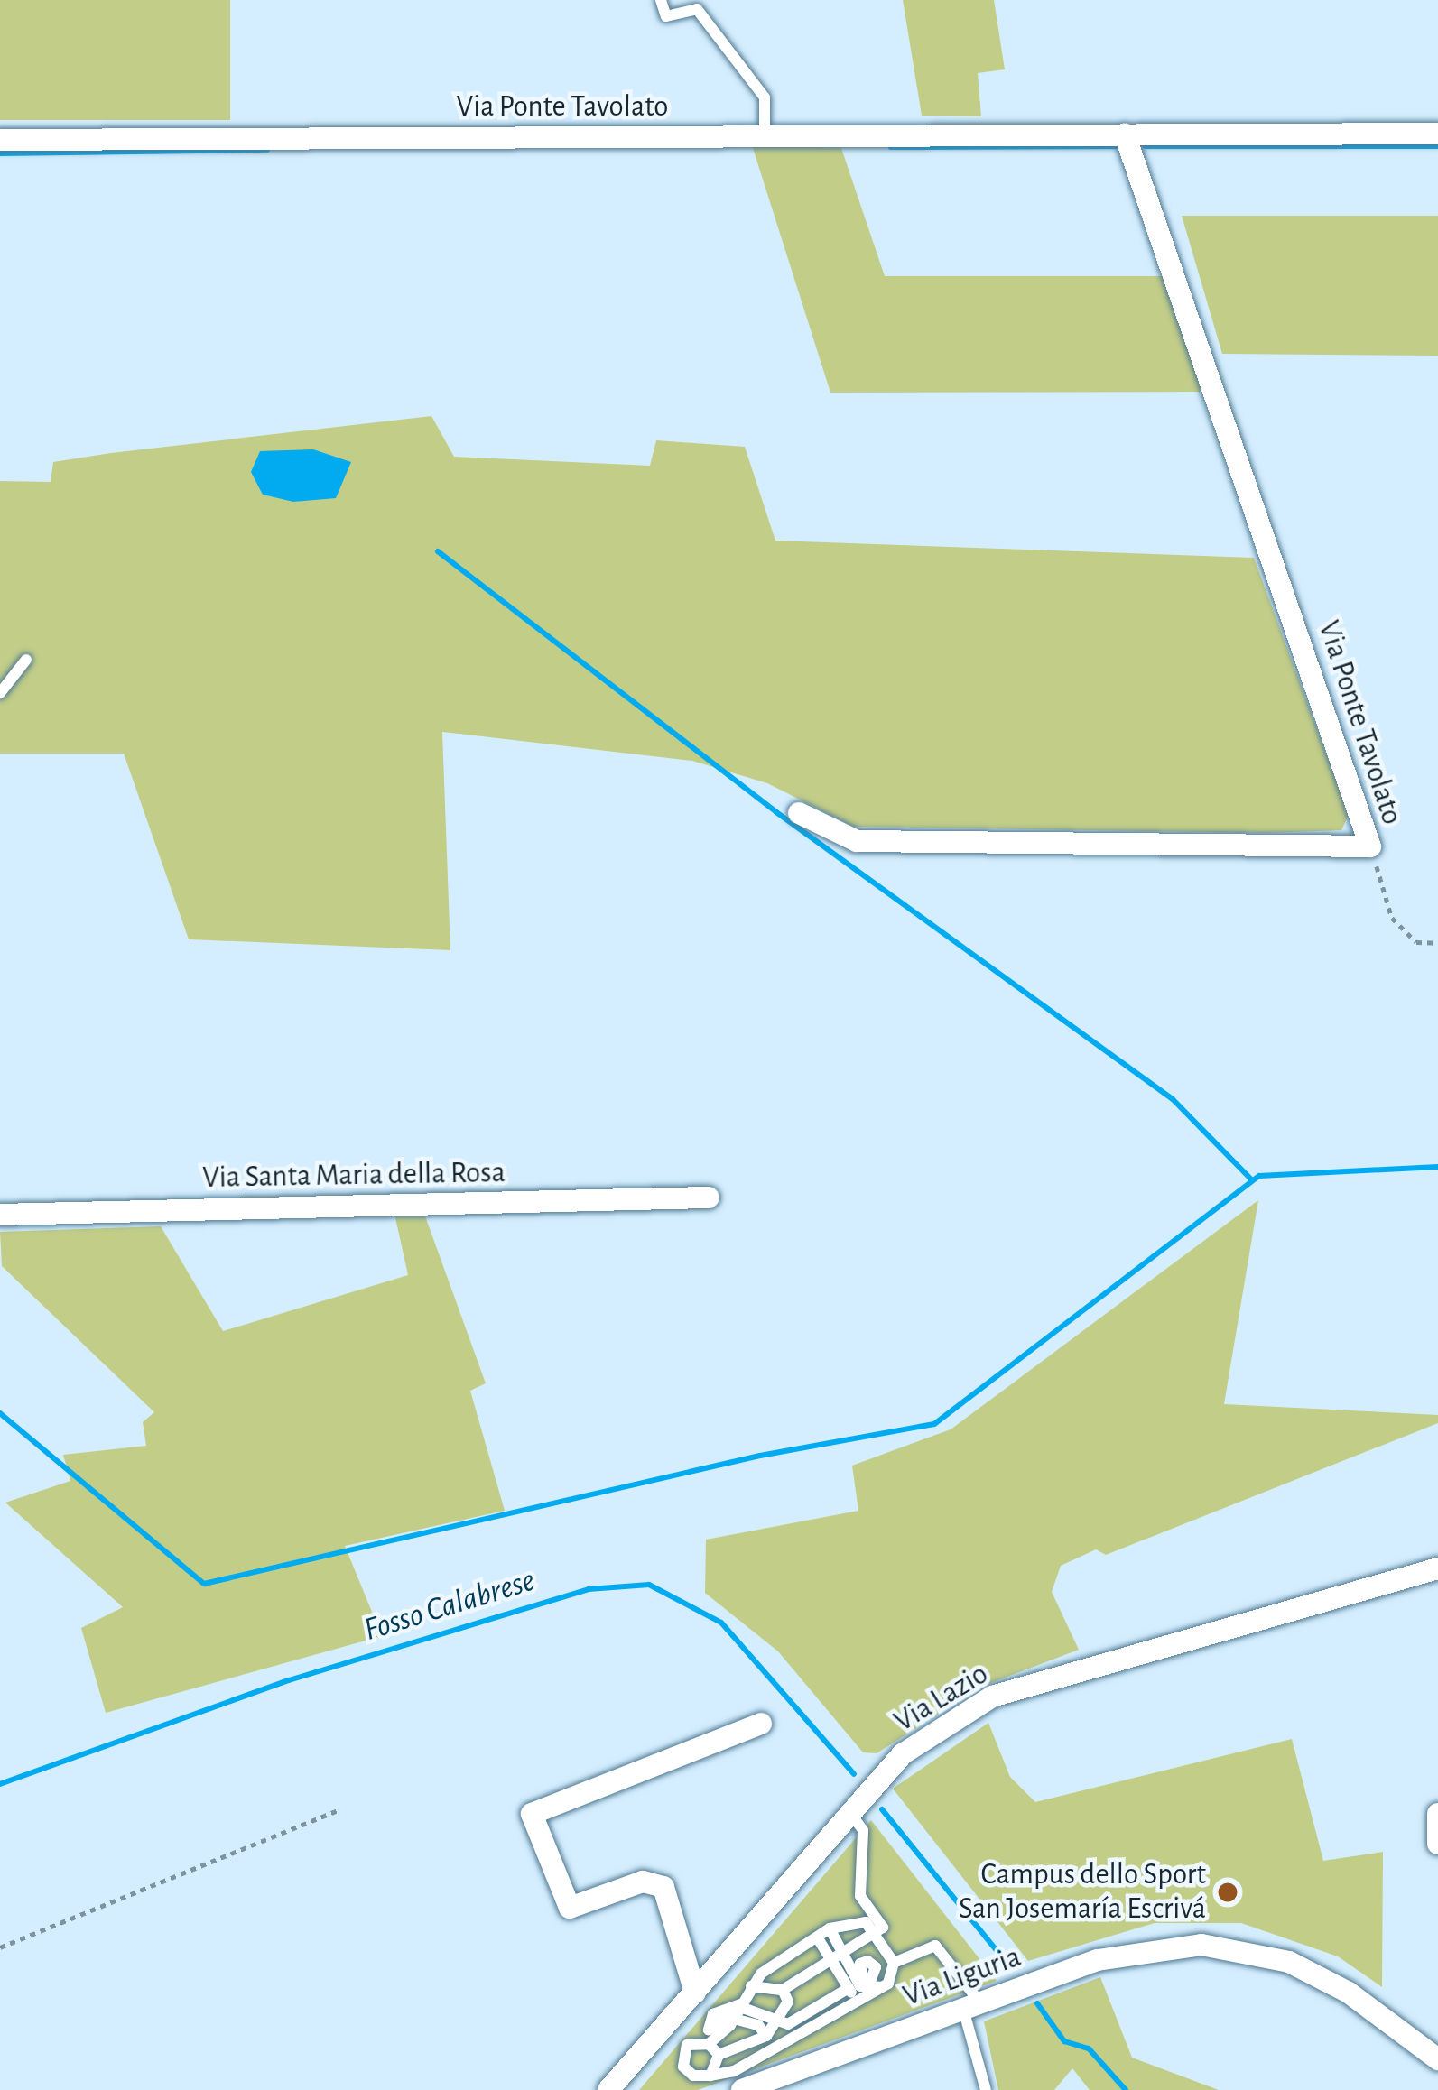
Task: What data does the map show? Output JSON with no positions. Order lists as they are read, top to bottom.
{
  "streets": {
    "street": [
      "Via Ponte Tavolato",
      "Via Santa Maria della Rosa",
      "Via Lazio",
      "Via Liguria"
    ]
  },
  "water": ["Fosso Calabrese"],
  "places": ["Campus dello Sport San Josemaría Escrivá"]
}
